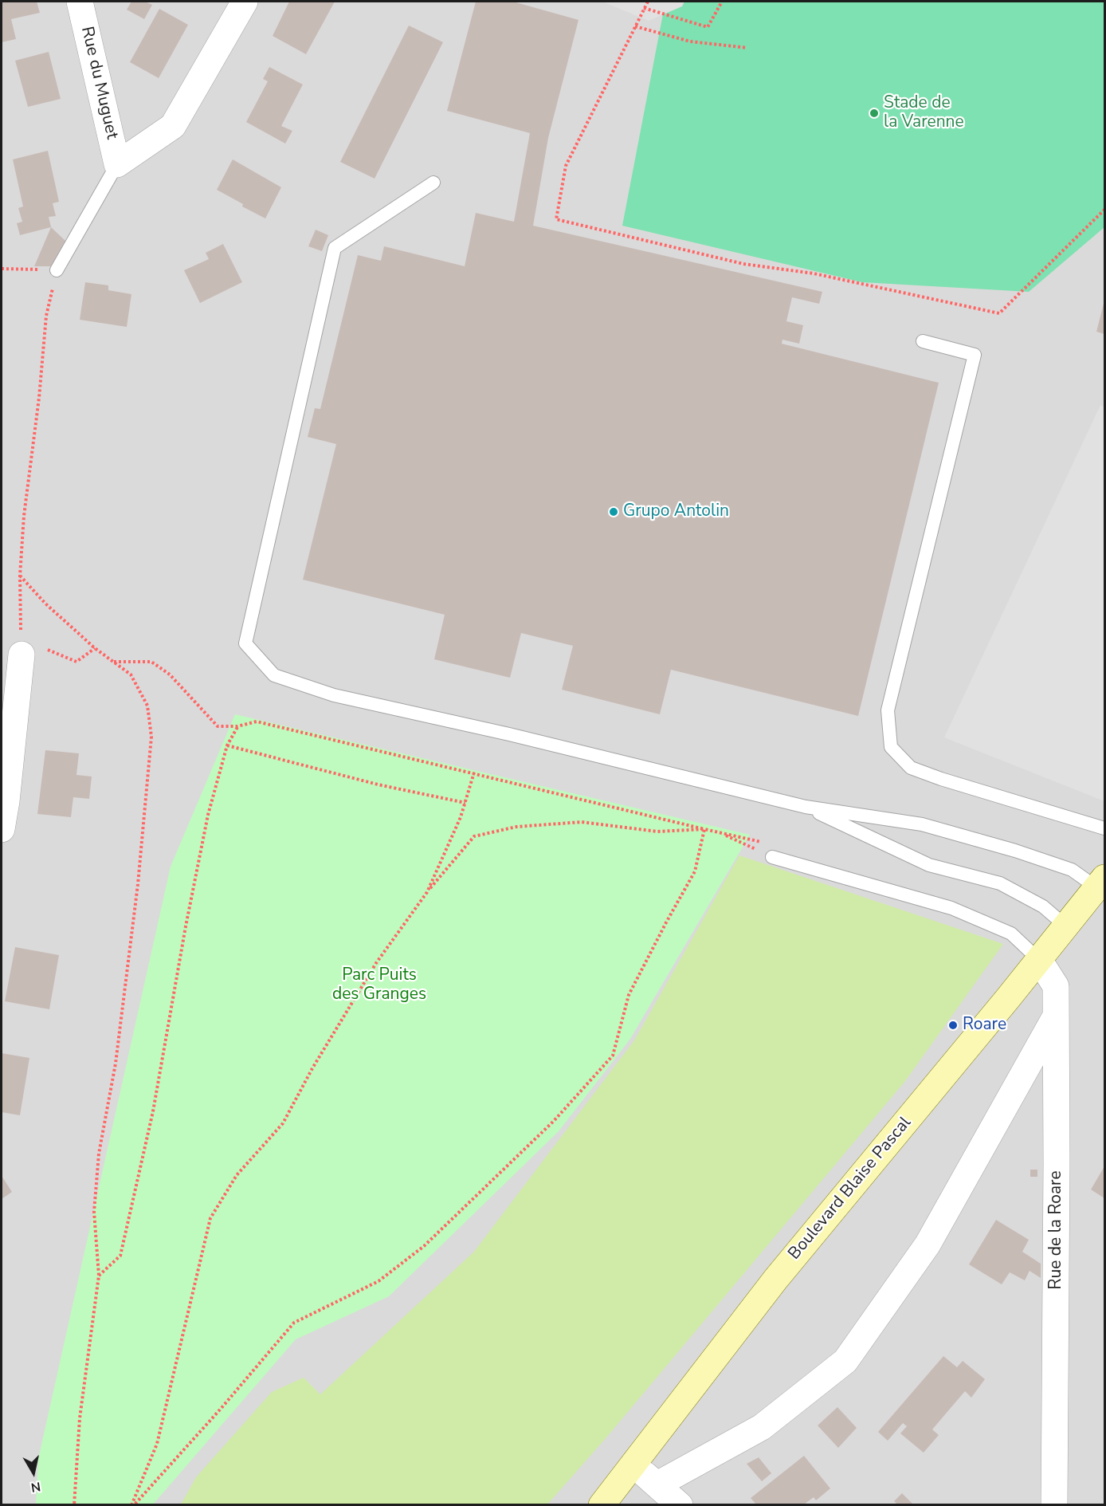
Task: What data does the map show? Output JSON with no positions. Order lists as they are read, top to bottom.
{
  "streets": {
    "main road": ["Boulevard Blaise Pascal"],
    "street": ["Rue du Muguet", "Rue de la Roare"]
  },
  "crossings": [
    ["Boulevard Blaise Pascal", "Rue de la Roare"]
  ],
  "parks": ["Parc Puits des Granges"],
  "places": ["Stade de la Varenne", "Grupo Antolin", "Roare"],
  "north": "bottom"
}
